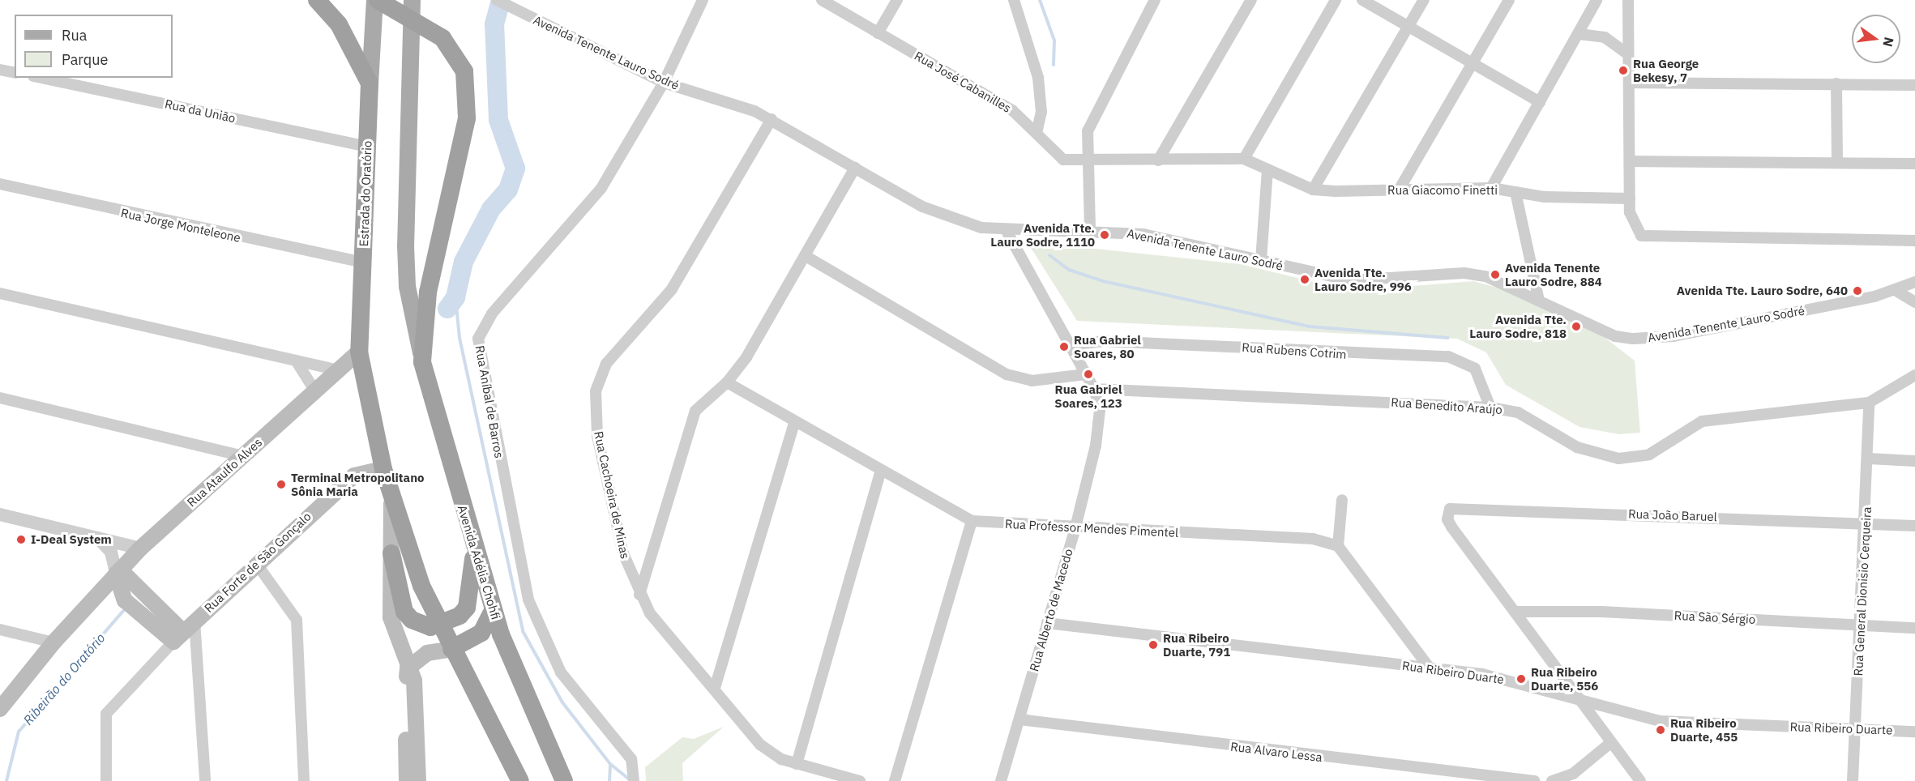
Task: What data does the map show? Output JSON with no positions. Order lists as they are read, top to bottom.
{
  "streets": {
    "highway": ["Estrada do Oratório", "Avenida Adélia Chohfi"],
    "main road": ["Rua Ataulfo Alves", "Rua Forte de São Gonçalo"],
    "street": [
      "Avenida Tenente Lauro Sodré",
      "Rua José Cabanilles",
      "Rua da União",
      "Rua Giacomo Finetti",
      "Rua Jorge Monteleone",
      "Rua Rubens Cotrim",
      "Rua Aníbal de Barros",
      "Rua Benedito Araújo",
      "Rua Cachoeira de Minas",
      "Rua João Baruel",
      "Rua Professor Mendes Pimentel",
      "Rua General Dionisio Cerqueira",
      "Rua Alberto de Macedo",
      "Rua São Sérgio",
      "Rua Ribeiro Duarte",
      "Rua Alvaro Lessa"
    ]
  },
  "crossings": [
    ["Avenida Tenente Lauro Sodré", "Rua Aníbal de Barros"],
    ["Avenida Tenente Lauro Sodré", "Rua Cachoeira de Minas"],
    ["Avenida Tenente Lauro Sodré", "Rua Alberto de Macedo"],
    ["Rua da União", "Estrada do Oratório"],
    ["Estrada do Oratório", "Rua Jorge Monteleone"],
    ["Estrada do Oratório", "Rua Ataulfo Alves"],
    ["Estrada do Oratório", "Rua Forte de São Gonçalo"],
    ["Rua Rubens Cotrim", "Rua Benedito Araújo"],
    ["Rua Rubens Cotrim", "Rua Alberto de Macedo"],
    ["Rua Benedito Araújo", "Rua General Dionisio Cerqueira"],
    ["Rua Benedito Araújo", "Rua Alberto de Macedo"],
    ["Rua João Baruel", "Rua General Dionisio Cerqueira"],
    ["Rua João Baruel", "Rua São Sérgio"],
    ["Rua Professor Mendes Pimentel", "Rua Alberto de Macedo"],
    ["Rua General Dionisio Cerqueira", "Rua São Sérgio"],
    ["Rua General Dionisio Cerqueira", "Rua Ribeiro Duarte"],
    ["Rua Alberto de Macedo", "Rua Ribeiro Duarte"],
    ["Rua Alberto de Macedo", "Rua Alvaro Lessa"]
  ],
  "water": ["Ribeirão do Oratório"],
  "places": [
    "Rua George Bekesy, 7",
    "Avenida Tte. Lauro Sodre, 1110",
    "Avenida Tenente Lauro Sodre, 884",
    "Avenida Tte. Lauro Sodre, 996",
    "Avenida Tte. Lauro Sodre, 640",
    "Avenida Tte. Lauro Sodre, 818",
    "Rua Gabriel Soares, 80",
    "Rua Gabriel Soares, 123",
    "Terminal Metropolitano Sônia Maria",
    "I-Deal System",
    "Rua Ribeiro Duarte, 791",
    "Rua Ribeiro Duarte, 556",
    "Rua Ribeiro Duarte, 455"
  ],
  "legend": ["Rua", "Parque"],
  "north": "right"
}
